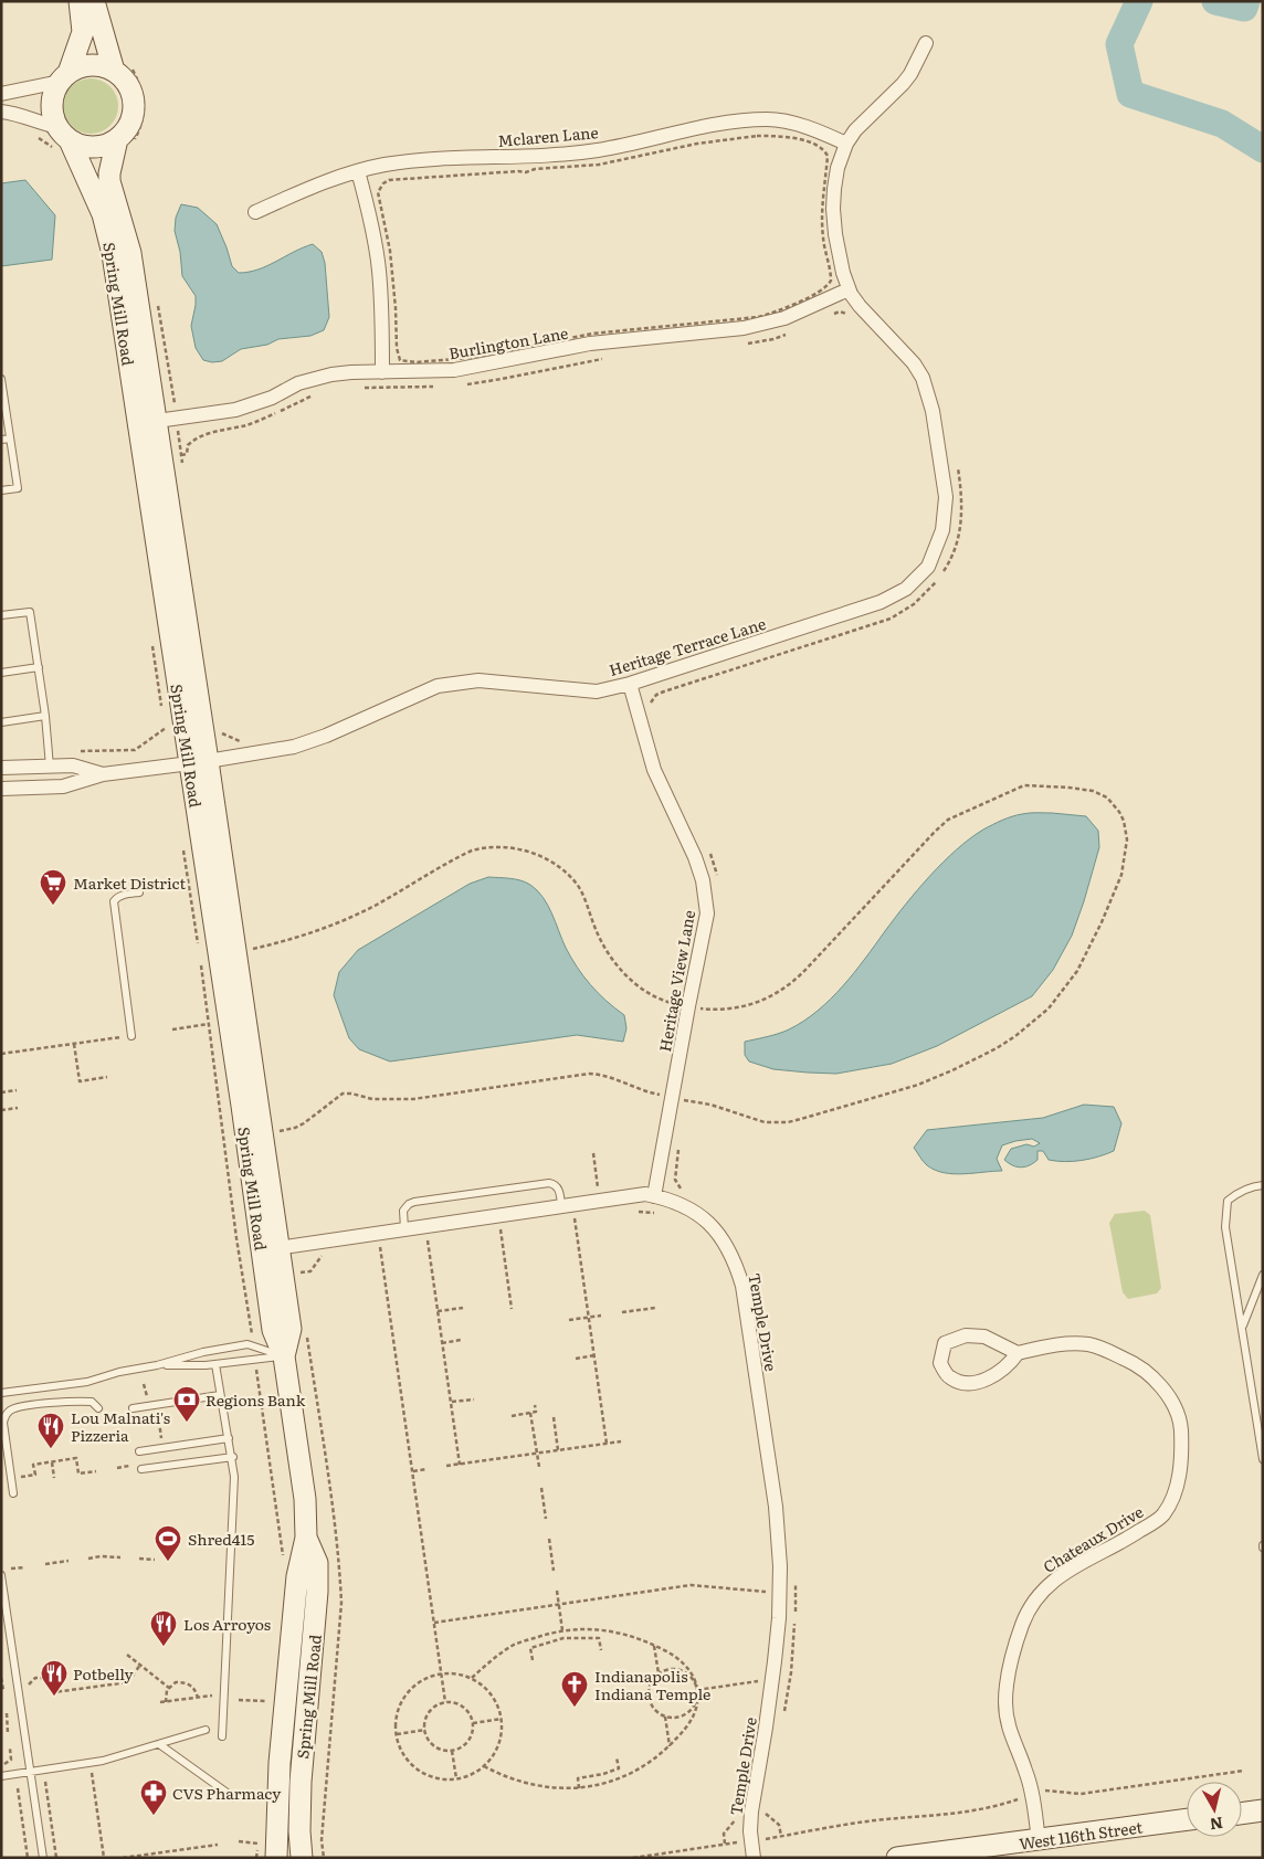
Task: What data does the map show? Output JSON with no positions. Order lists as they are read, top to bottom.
{
  "streets": {
    "street": [
      "Mclaren Lane",
      "Spring Mill Road",
      "Burlington Lane",
      "Heritage Terrace Lane",
      "Heritage View Lane",
      "Temple Drive",
      "Chateaux Drive",
      "West 116th Street"
    ]
  },
  "crossings": [
    ["Spring Mill Road", "Burlington Lane"],
    ["Spring Mill Road", "Heritage Terrace Lane"],
    ["Spring Mill Road", "Temple Drive"],
    ["Burlington Lane", "Heritage Terrace Lane"],
    ["Heritage Terrace Lane", "Heritage View Lane"],
    ["Heritage View Lane", "Temple Drive"],
    ["Chateaux Drive", "West 116th Street"]
  ],
  "places": {
    "supermarket": ["Market District"],
    "bank": ["Regions Bank"],
    "restaurant": ["Lou Malnati's Pizzeria", "Los Arroyos", "Potbelly"],
    "sports": ["Shred415"],
    "church": ["Indianapolis Indiana Temple"],
    "pharmacy": ["CVS Pharmacy"]
  },
  "north": "bottom"
}
